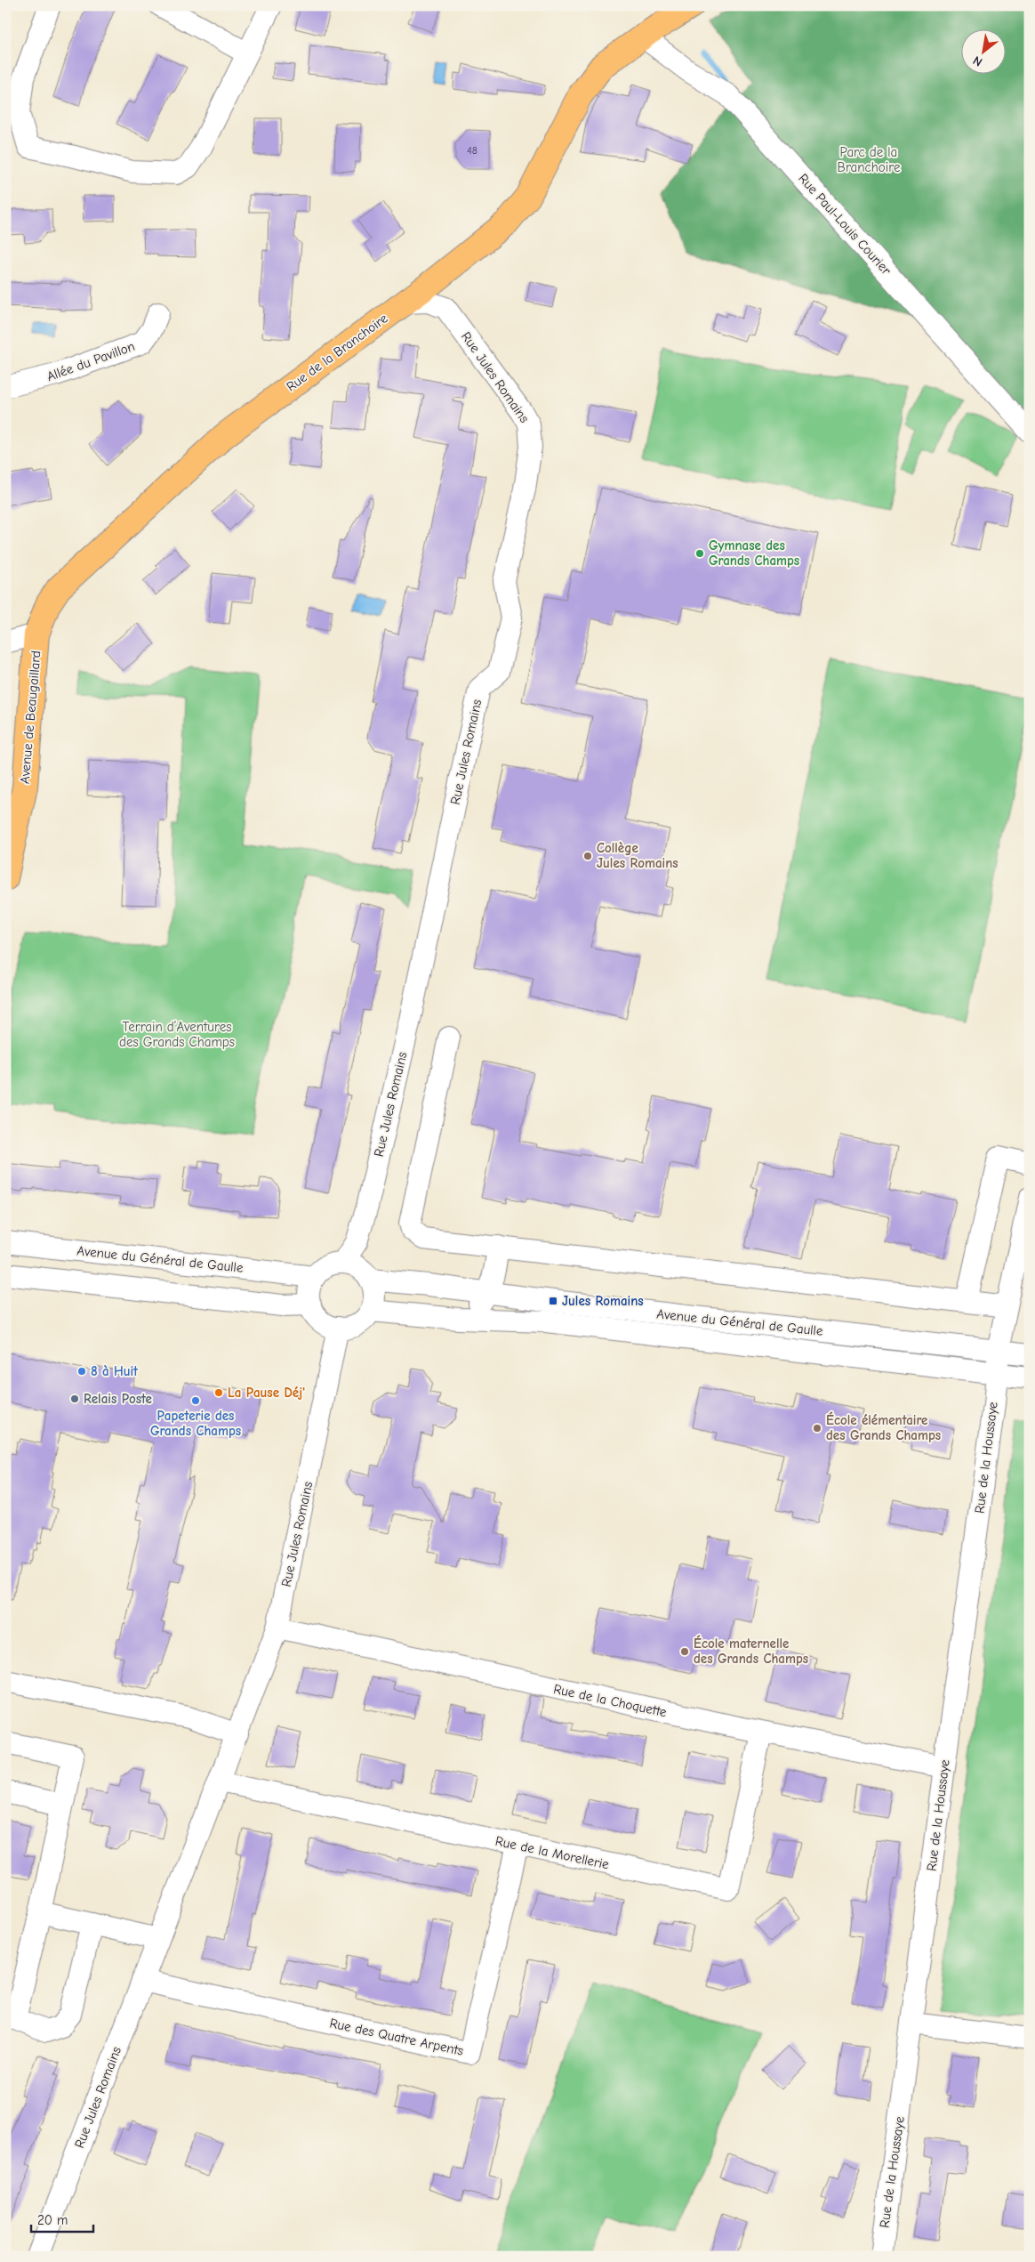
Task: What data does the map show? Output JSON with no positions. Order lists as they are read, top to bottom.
{
  "streets": {
    "main road": ["Rue de la Branchoire", "Avenue de Beaugaillard"],
    "street": [
      "Rue Paul-Louis Courier",
      "Allée du Pavillon",
      "Rue Jules Romains",
      "Avenue du Général de Gaulle",
      "Rue de la Houssaye",
      "Rue de la Choquette",
      "Rue de la Morellerie",
      "Rue des Quatre Arpents"
    ]
  },
  "crossings": [
    ["Rue Paul-Louis Courier", "Rue de la Branchoire"],
    ["Rue de la Branchoire", "Rue Jules Romains"],
    ["Rue de la Branchoire", "Avenue de Beaugaillard"],
    ["Rue Jules Romains", "Avenue du Général de Gaulle"],
    ["Rue Jules Romains", "Rue de la Choquette"],
    ["Rue Jules Romains", "Rue de la Morellerie"],
    ["Rue Jules Romains", "Rue des Quatre Arpents"],
    ["Avenue du Général de Gaulle", "Rue de la Houssaye"],
    ["Rue de la Houssaye", "Rue de la Choquette"],
    ["Rue de la Choquette", "Rue de la Morellerie"],
    ["Rue de la Morellerie", "Rue des Quatre Arpents"]
  ],
  "parks": ["Parc de la Branchoire", "Terrain d’Aventures des Grands Champs"],
  "places": {
    "other": [
      "Gymnase des Grands Champs",
      "Collège Jules Romains",
      "8 à Huit",
      "La Pause Déj'",
      "Relais Poste",
      "Papeterie des Grands Champs",
      "École élémentaire des Grands Champs",
      "École maternelle des Grands Champs"
    ],
    "transit": ["Jules Romains"]
  },
  "house_numbers": ["48"],
  "scale_bar": "20 m",
  "north": "bottom left"
}
